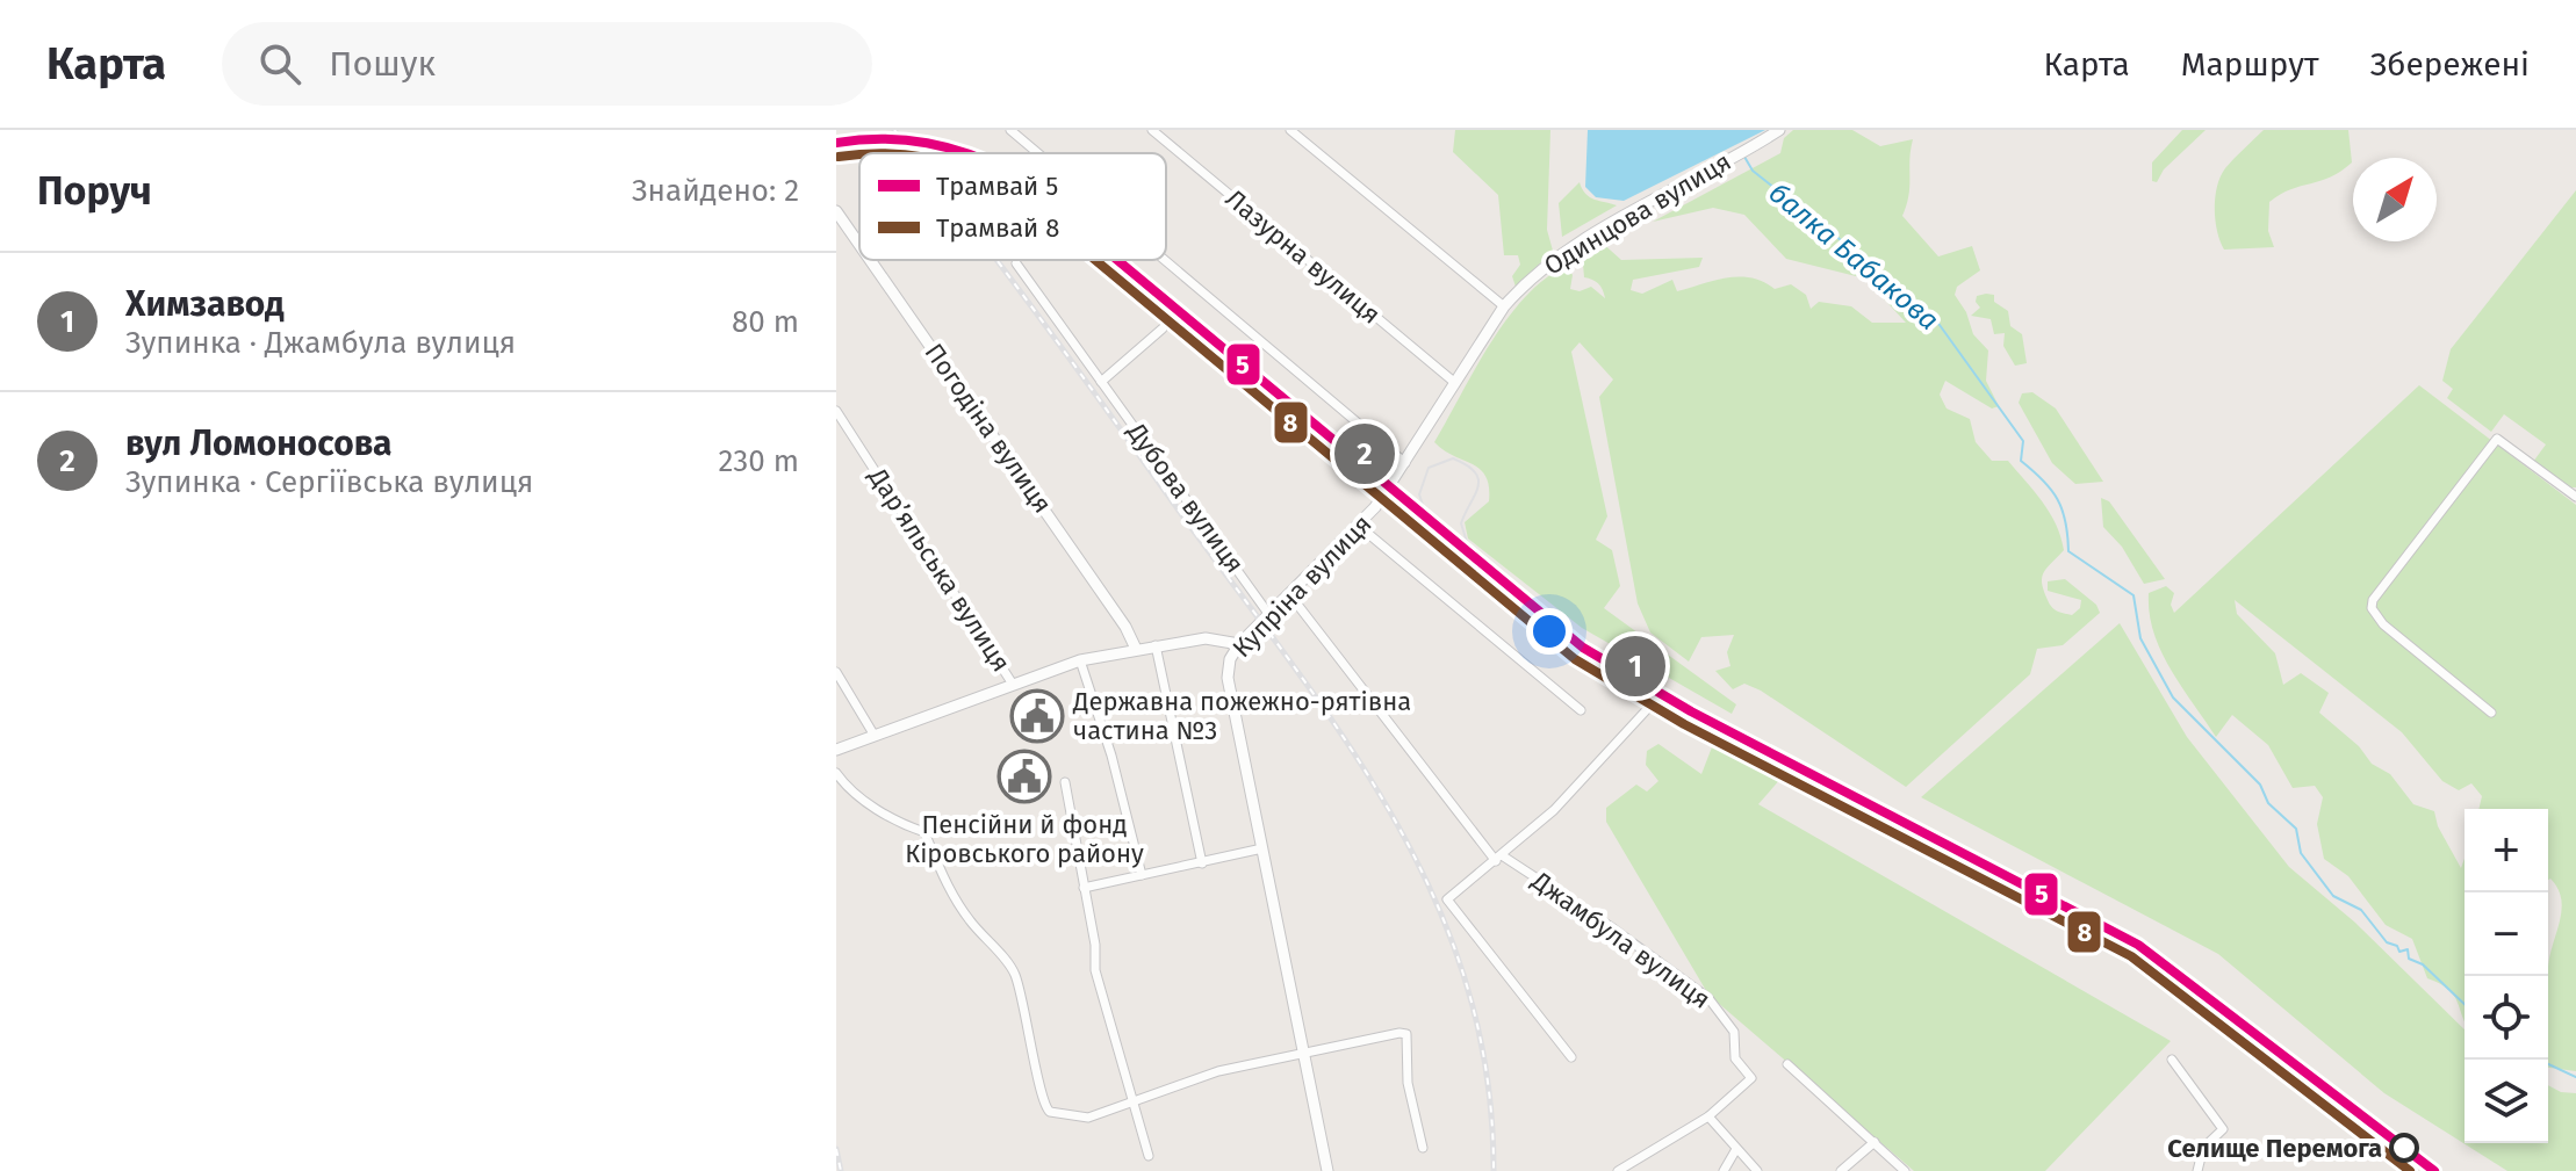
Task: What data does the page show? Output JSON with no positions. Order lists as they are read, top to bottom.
{
  "streets": {
    "main road": ["Одинцова вулиця", "Погодіна вулиця", "Купріна вулиця"],
    "street": [
      "Лазурна вулиця",
      "Дубова вулиця",
      "Дар’яльська вулиця",
      "Джамбула вулиця"
    ]
  },
  "crossings": [
    ["Одинцова вулиця", "Купріна вулиця"],
    ["Лазурна вулиця", "Купріна вулиця"],
    ["Дубова вулиця", "Купріна вулиця"]
  ],
  "water": ["балка Бабакова"],
  "places": {
    "public building": ["Державна пожежно-рятівна частина №3", "Пенсійни й фонд Кіровського району"],
    "other": ["Селище Перемога"]
  },
  "lines": ["tram line 5", "tram line 8"],
  "legend": ["Трамвай 5", "Трамвай 8"],
  "north": "top right",
  "page": {
    "header": "Карта",
    "search": "Пошук",
    "nav": ["Карта", "Маршрут", "Збережені"],
    "heading": ["Поруч", "Знайдено: 2"],
    "list": [
      {
        "mark": "1",
        "name": "Химзавод",
        "note": "Зупинка · Джамбула вулиця",
        "value": "80 m"
      },
      {
        "mark": "2",
        "name": "вул Ломоносова",
        "note": "Зупинка · Сергіївська вулиця",
        "value": "230 m"
      }
    ],
    "pins": ["2", "1"],
    "map_buttons": ["+", "−"]
  }
}
